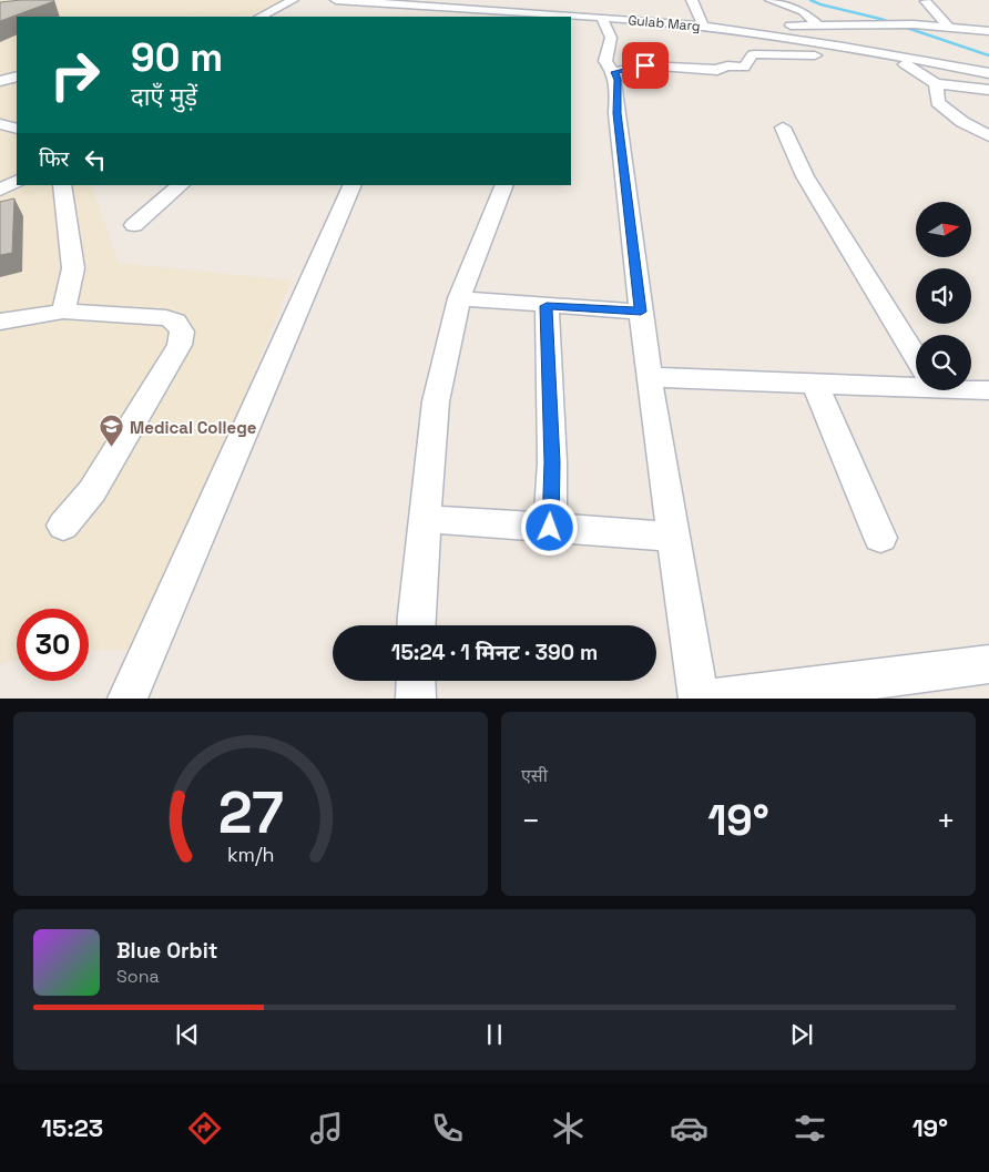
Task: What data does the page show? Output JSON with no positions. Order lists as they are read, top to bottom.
{
  "streets": {
    "street": ["Gulab Marg"]
  },
  "places": {
    "school or university": ["Medical College"]
  },
  "north": "right",
  "page": {
    "turn": ["90 m", "दाएँ मुड़ें"],
    "then": "फिर",
    "limit": "30",
    "trip": "15:24 · 1 मिनट · 390 m",
    "tile": "एसी",
    "heat": ["−", "19°", "+"],
    "song": ["Blue Orbit", "Sona"],
    "tabs": ["15:23", "19°"],
    "gauge": ["27", "km/h"]
  }
}
